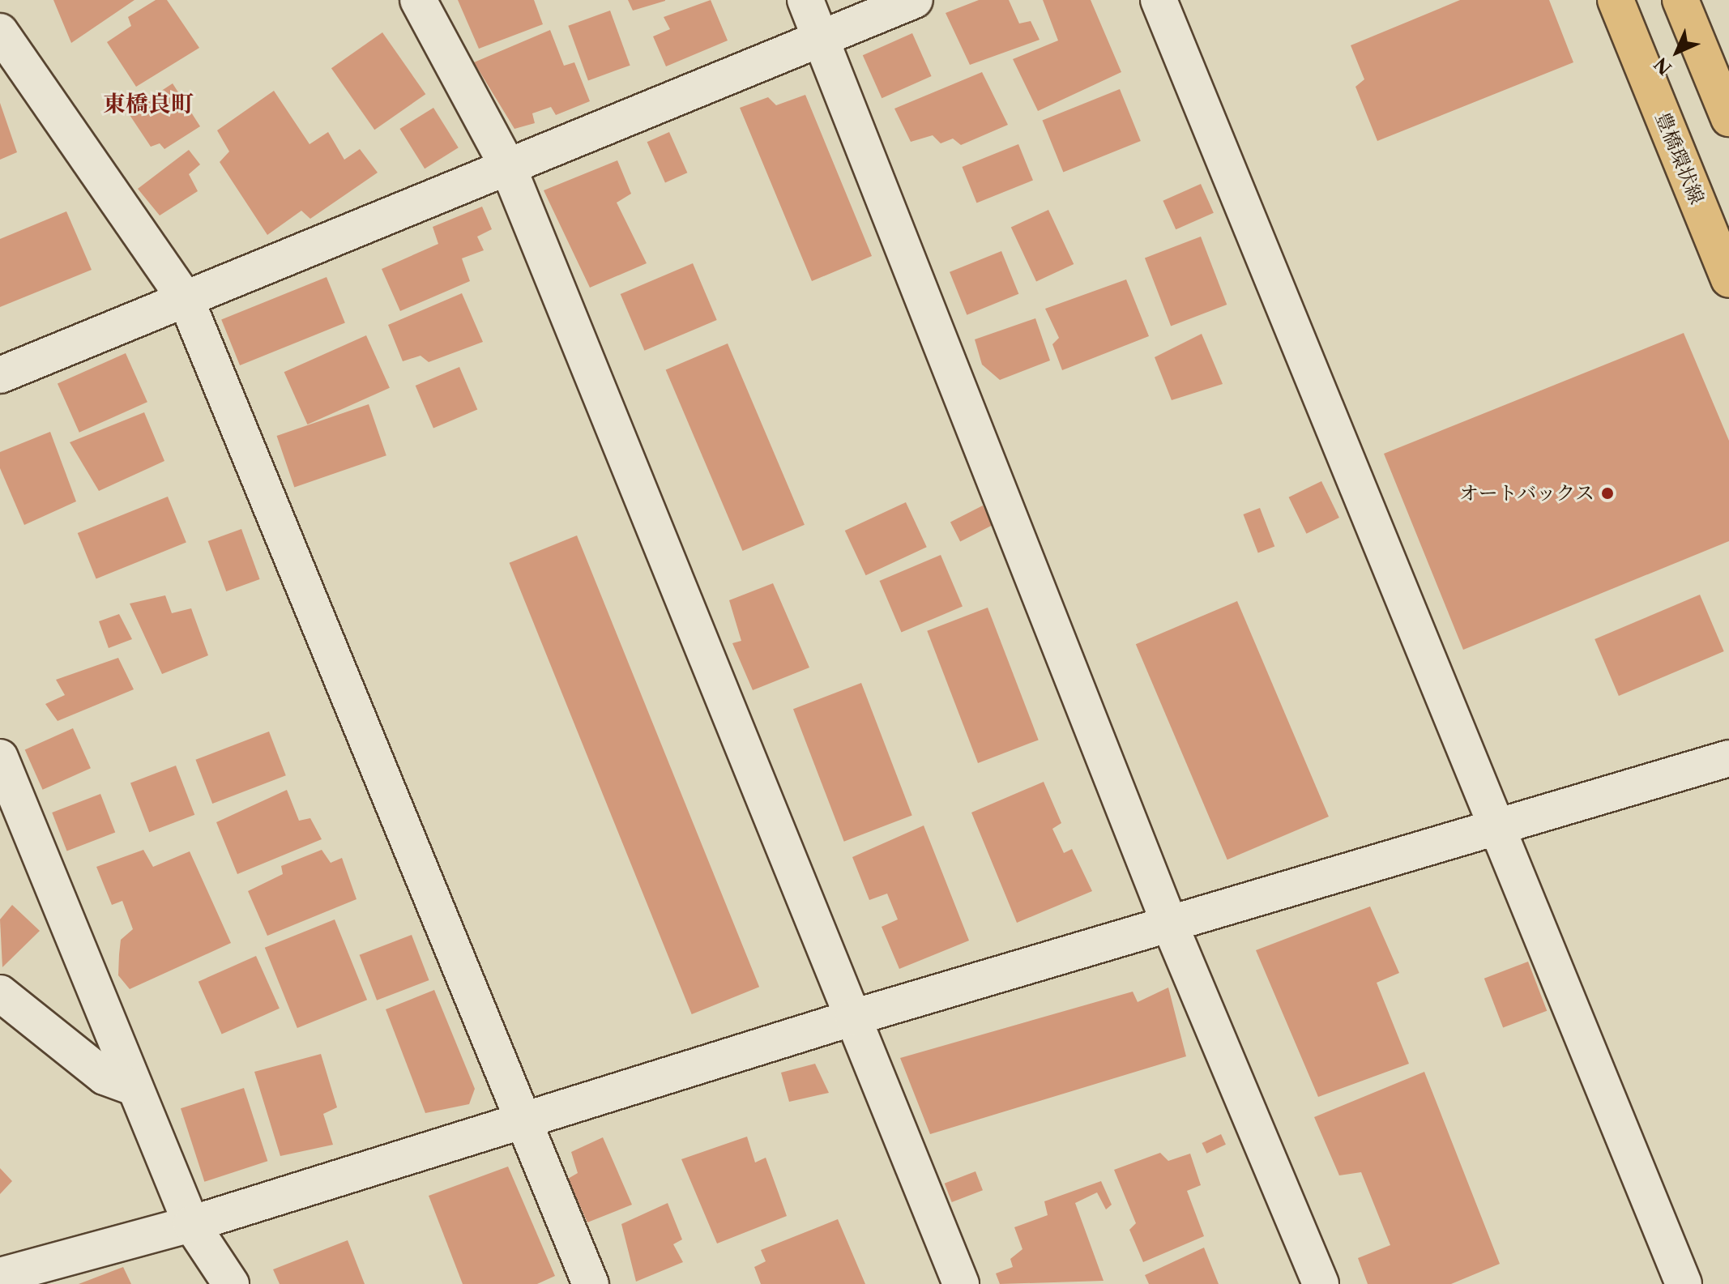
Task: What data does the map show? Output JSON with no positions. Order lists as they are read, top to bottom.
{
  "streets": {
    "main road": ["豊橋環状線"]
  },
  "districts": ["東橋良町"],
  "places": ["オートバックス"],
  "north": "bottom left"
}
